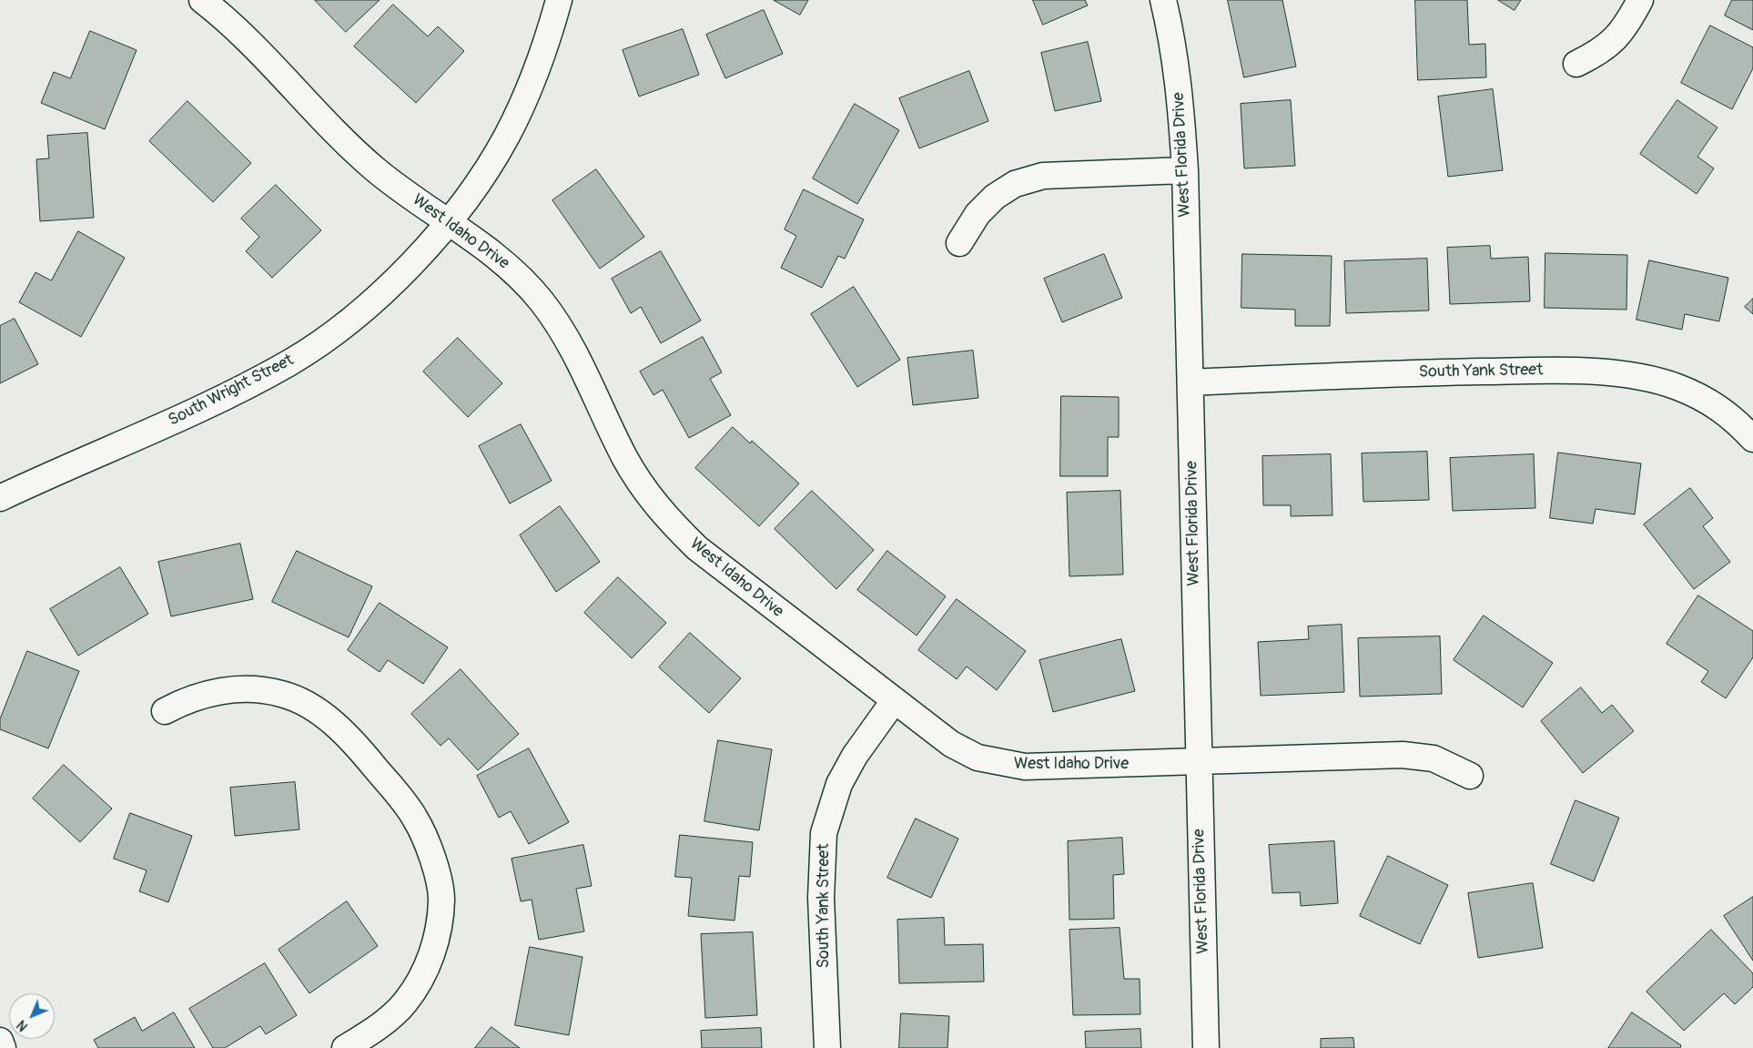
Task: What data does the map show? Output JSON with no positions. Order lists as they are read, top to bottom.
{
  "streets": {
    "street": [
      "West Florida Drive",
      "West Idaho Drive",
      "South Yank Street",
      "South Wright Street"
    ]
  },
  "crossings": [
    ["West Florida Drive", "West Idaho Drive"],
    ["West Florida Drive", "South Yank Street"],
    ["West Idaho Drive", "South Yank Street"],
    ["West Idaho Drive", "South Wright Street"]
  ],
  "north": "bottom left"
}
